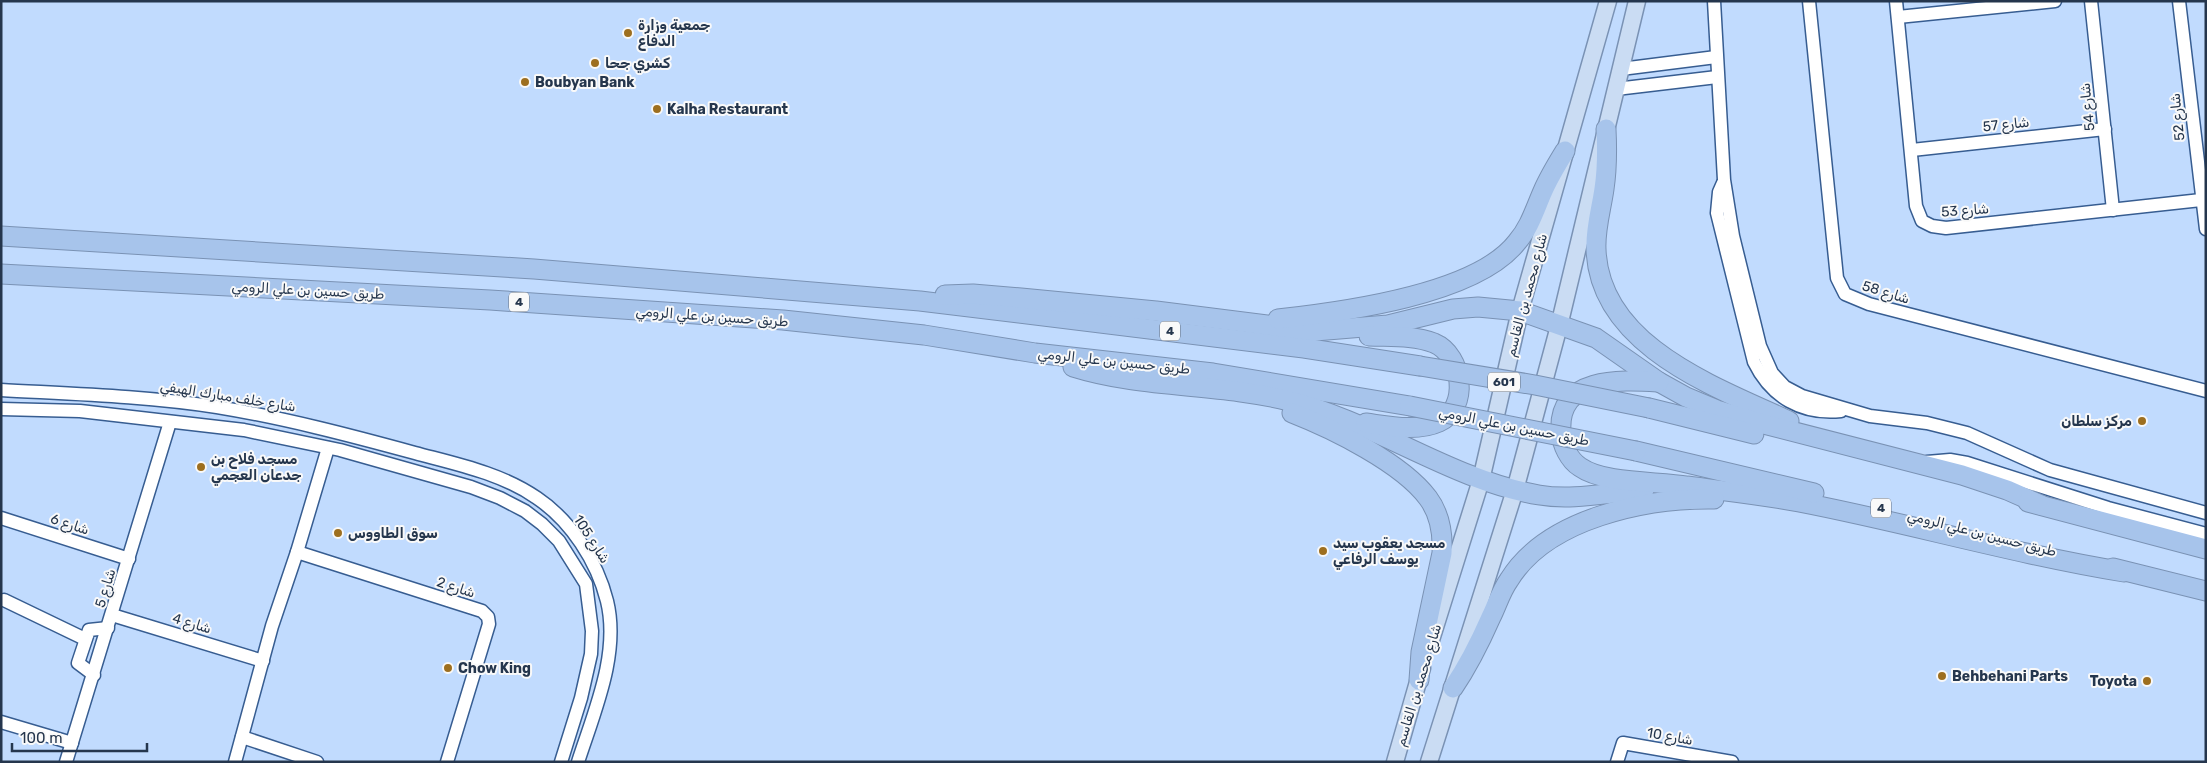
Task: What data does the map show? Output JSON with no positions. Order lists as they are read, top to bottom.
{
  "streets": {
    "highway": ["طريق حسين بن علي الرومي", "4"],
    "main road": ["شارع محمد بن القاسم", "601"],
    "street": [
      "شارع 54",
      "شارع 52",
      "شارع 57",
      "شارع 53",
      "شارع 58",
      "شارع خلف مبارك الهيفي",
      "شارع 6",
      "شارع 105",
      "شارع 2",
      "شارع 5",
      "شارع 4",
      "شارع 10"
    ]
  },
  "crossings": [
    ["شارع 54", "شارع 57"],
    ["شارع 54", "شارع 53"],
    ["شارع 52", "شارع 53"],
    ["شارع 57", "شارع 53"],
    ["شارع خلف مبارك الهيفي", "شارع 105"],
    ["شارع 6", "شارع 5"],
    ["شارع 5", "شارع 4"]
  ],
  "places": [
    "جمعية وزارة الدفاع",
    "كشري جحا",
    "Boubyan Bank",
    "Kalha Restaurant",
    "مركز سلطان",
    "مسجد فلاح بن جدعان العجمي",
    "سوق الطاووس",
    "مسجد يعقوب سيد يوسف الرفاعي",
    "Chow King",
    "Behbehani Parts",
    "Toyota"
  ],
  "scale_bar": "100 m"
}
